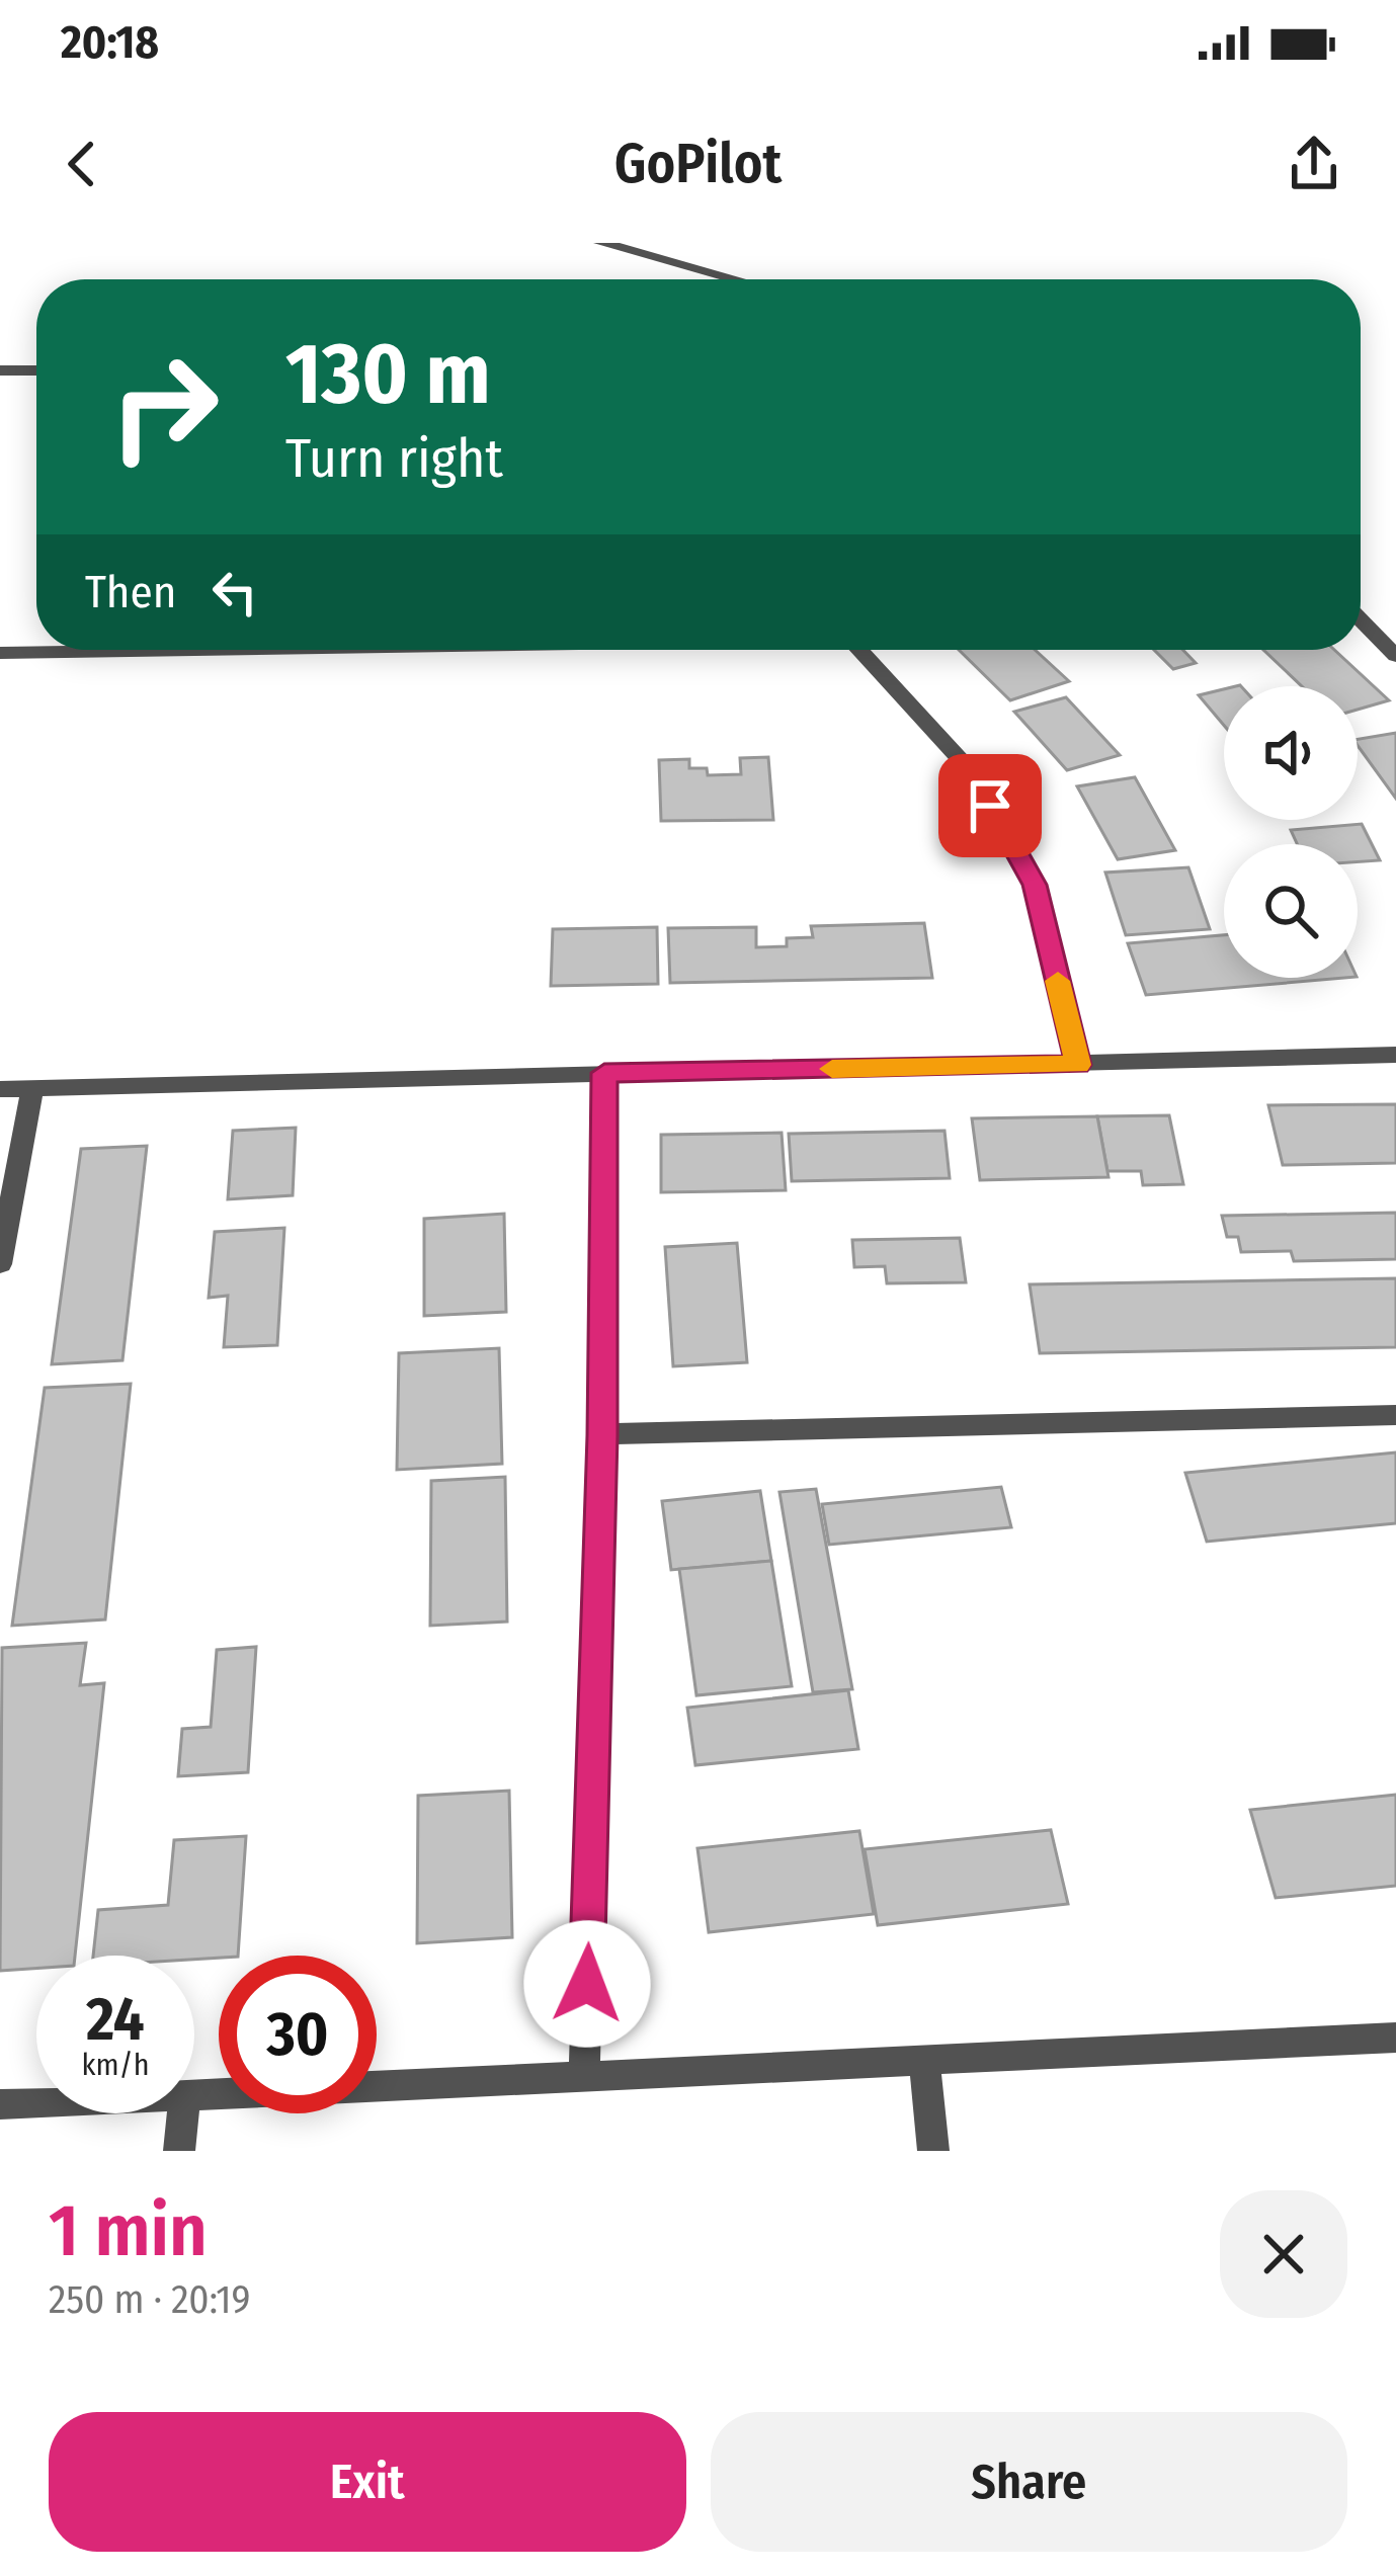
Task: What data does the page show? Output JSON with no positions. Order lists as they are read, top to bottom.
{
  "page": {
    "status": "20:18",
    "header": "GoPilot",
    "turn": ["130 m", "Turn right"],
    "then": "Then",
    "speed": "24 km/h",
    "limit": "30",
    "heading": ["1 min", "250 m · 20:19"],
    "buttons": ["Exit", "Share"]
  }
}
